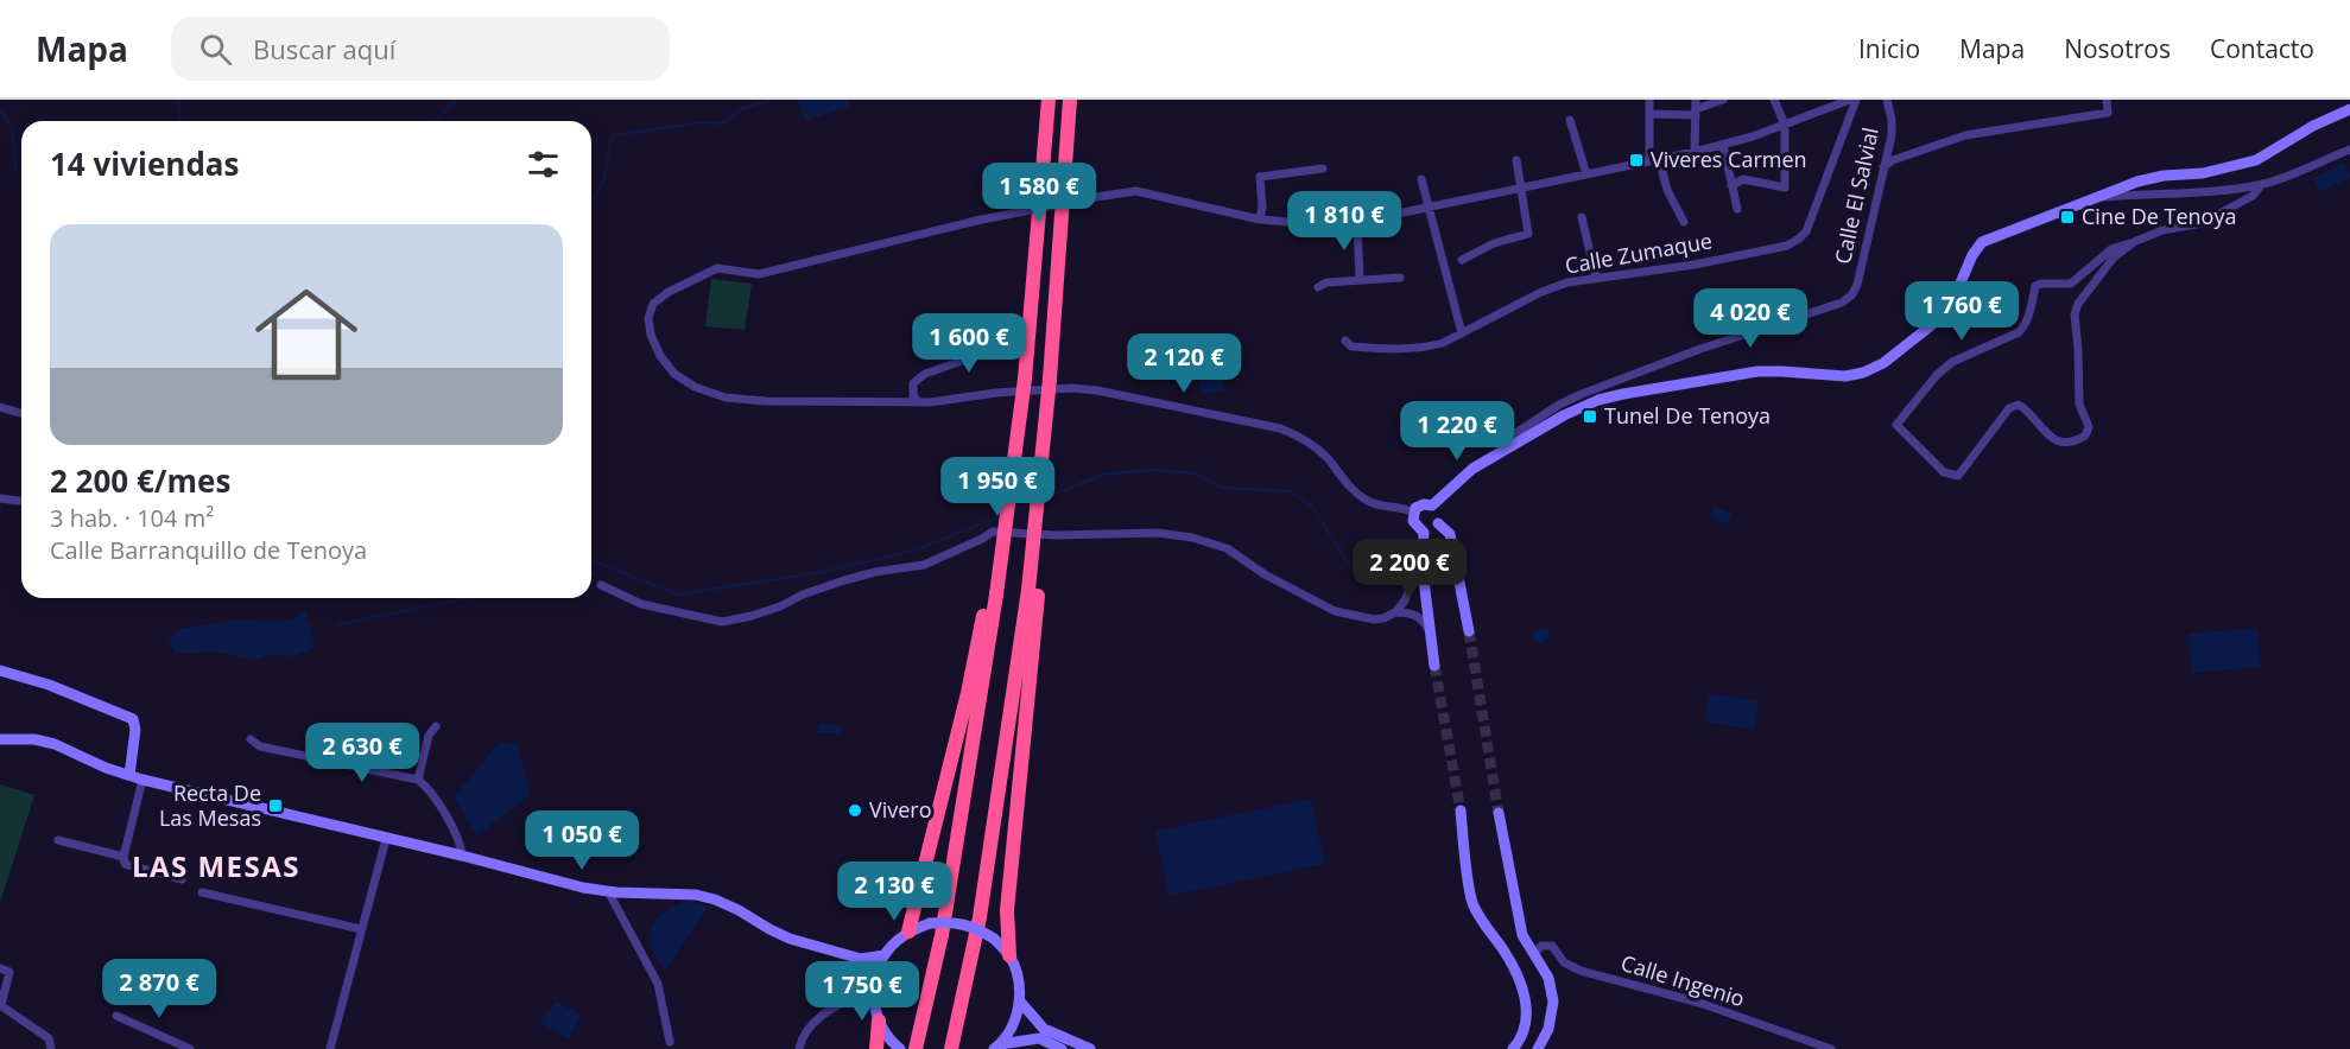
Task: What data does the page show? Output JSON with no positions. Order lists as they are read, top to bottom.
{
  "streets": {
    "street": ["Calle El Salvial", "Calle Zumaque", "Calle Ingenio"]
  },
  "districts": ["LAS MESAS"],
  "places": {
    "transit": [
      "Viveres Carmen",
      "Cine De Tenoya",
      "Tunel De Tenoya",
      "Recta De Las Mesas"
    ],
    "other": ["Vivero"]
  },
  "page": {
    "header": "Mapa",
    "search": "Buscar aquí",
    "nav": [
      "Inicio",
      "Mapa",
      "Nosotros",
      "Contacto"
    ],
    "heading": "14 viviendas",
    "price": [
      "1 580 €",
      "1 810 €",
      "1 760 €",
      "4 020 €",
      "1 600 €",
      "2 120 €",
      "1 220 €",
      "1 950 €",
      "2 200 €",
      "2 630 €",
      "1 050 €",
      "2 130 €",
      "2 870 €",
      "1 750 €"
    ],
    "list": [
      {
        "name": "2 200 €/mes",
        "note": "3 hab. · 104 m² · Calle Barranquillo de Tenoya"
      }
    ]
  }
}
